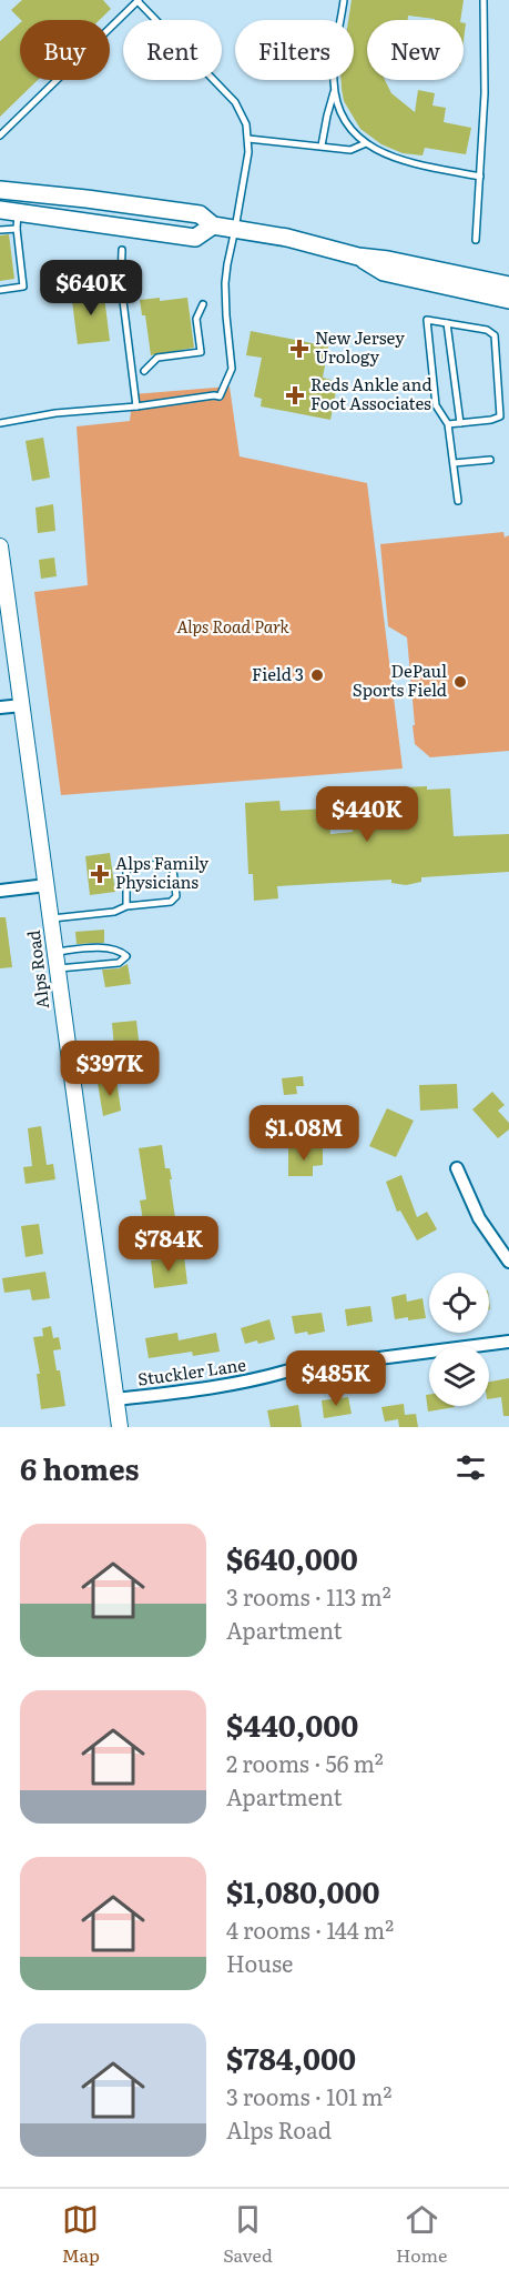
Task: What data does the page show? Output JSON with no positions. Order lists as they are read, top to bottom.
{
  "streets": {
    "main road": ["Alps Road"],
    "street": ["Stuckler Lane"]
  },
  "crossings": [
    ["Alps Road", "Stuckler Lane"]
  ],
  "parks": ["Alps Road Park"],
  "places": {
    "health": ["New Jersey Urology", "Reds Ankle and Foot Associates", "Alps Family Physicians"],
    "other": ["Field 3", "DePaul Sports Field"]
  },
  "page": {
    "chip": [
      "Buy",
      "Rent",
      "Filters",
      "New"
    ],
    "price": [
      "$640K",
      "$440K",
      "$397K",
      "$1.08M",
      "$784K",
      "$485K"
    ],
    "heading": "6 homes",
    "list": [
      {
        "name": "$640,000",
        "note": "3 rooms · 113 m² · Apartment"
      },
      {
        "name": "$440,000",
        "note": "2 rooms · 56 m² · Apartment"
      },
      {
        "name": "$1,080,000",
        "note": "4 rooms · 144 m² · House"
      },
      {
        "name": "$784,000",
        "note": "3 rooms · 101 m² · Alps Road"
      }
    ],
    "tabs": ["Map", "Saved", "Home"]
  }
}
